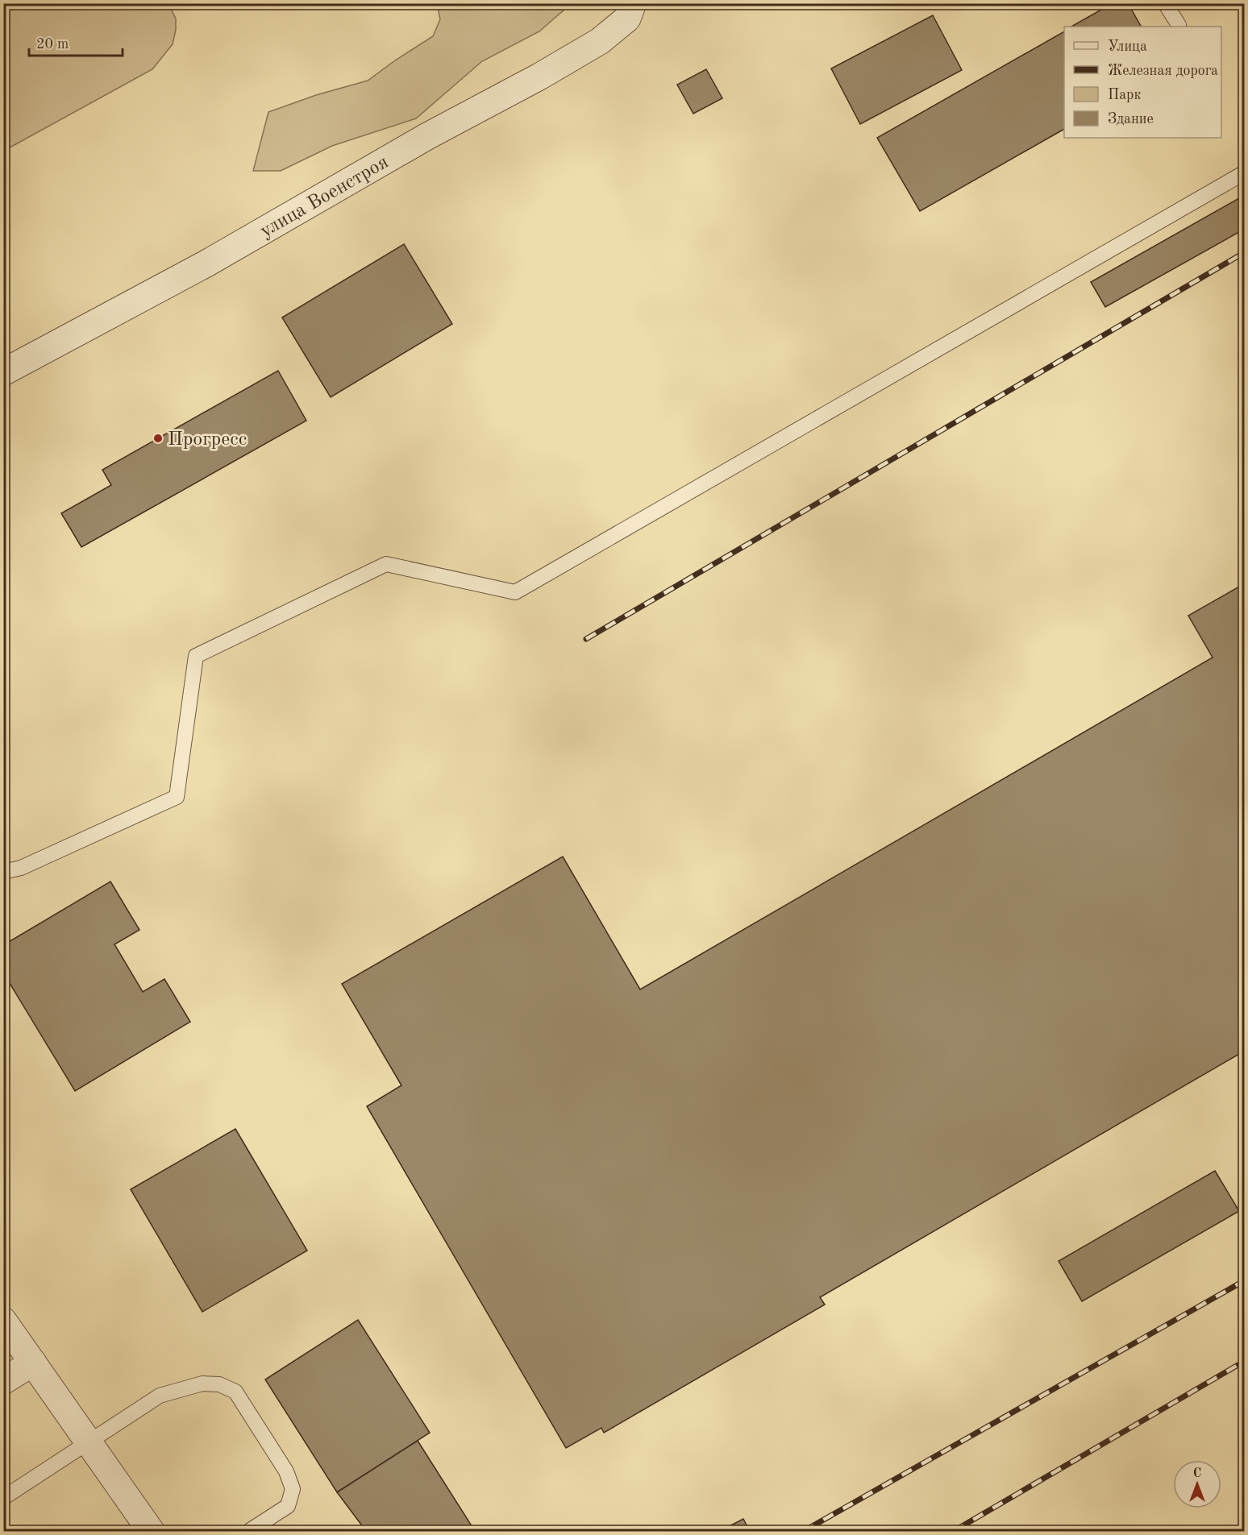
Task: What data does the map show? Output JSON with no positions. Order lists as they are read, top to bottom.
{
  "streets": {
    "street": ["улица Военстроя"]
  },
  "places": ["Прогресс"],
  "legend": [
    "Улица",
    "Железная дорога",
    "Парк",
    "Здание"
  ],
  "scale_bar": "20 m",
  "north": "top"
}
